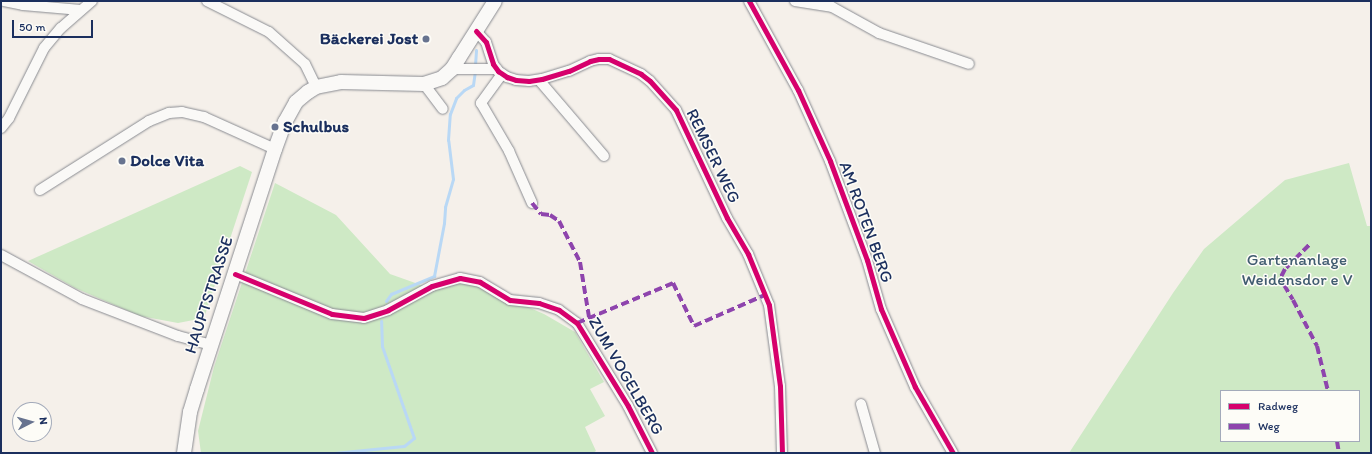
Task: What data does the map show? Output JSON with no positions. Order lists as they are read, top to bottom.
{
  "streets": {
    "main road": ["HAUPTSTRASSE"],
    "street": ["REMSER WEG", "AM ROTEN BERG", "ZUM VOGELBERG"]
  },
  "crossings": [
    ["REMSER WEG", "HAUPTSTRASSE"],
    ["HAUPTSTRASSE", "ZUM VOGELBERG"]
  ],
  "parks": ["Gartenanlage Weidensdor e V"],
  "places": ["Bäckerei Jost", "Schulbus", "Dolce Vita"],
  "legend": ["Radweg", "Weg"],
  "scale_bar": "50 m",
  "north": "right"
}
